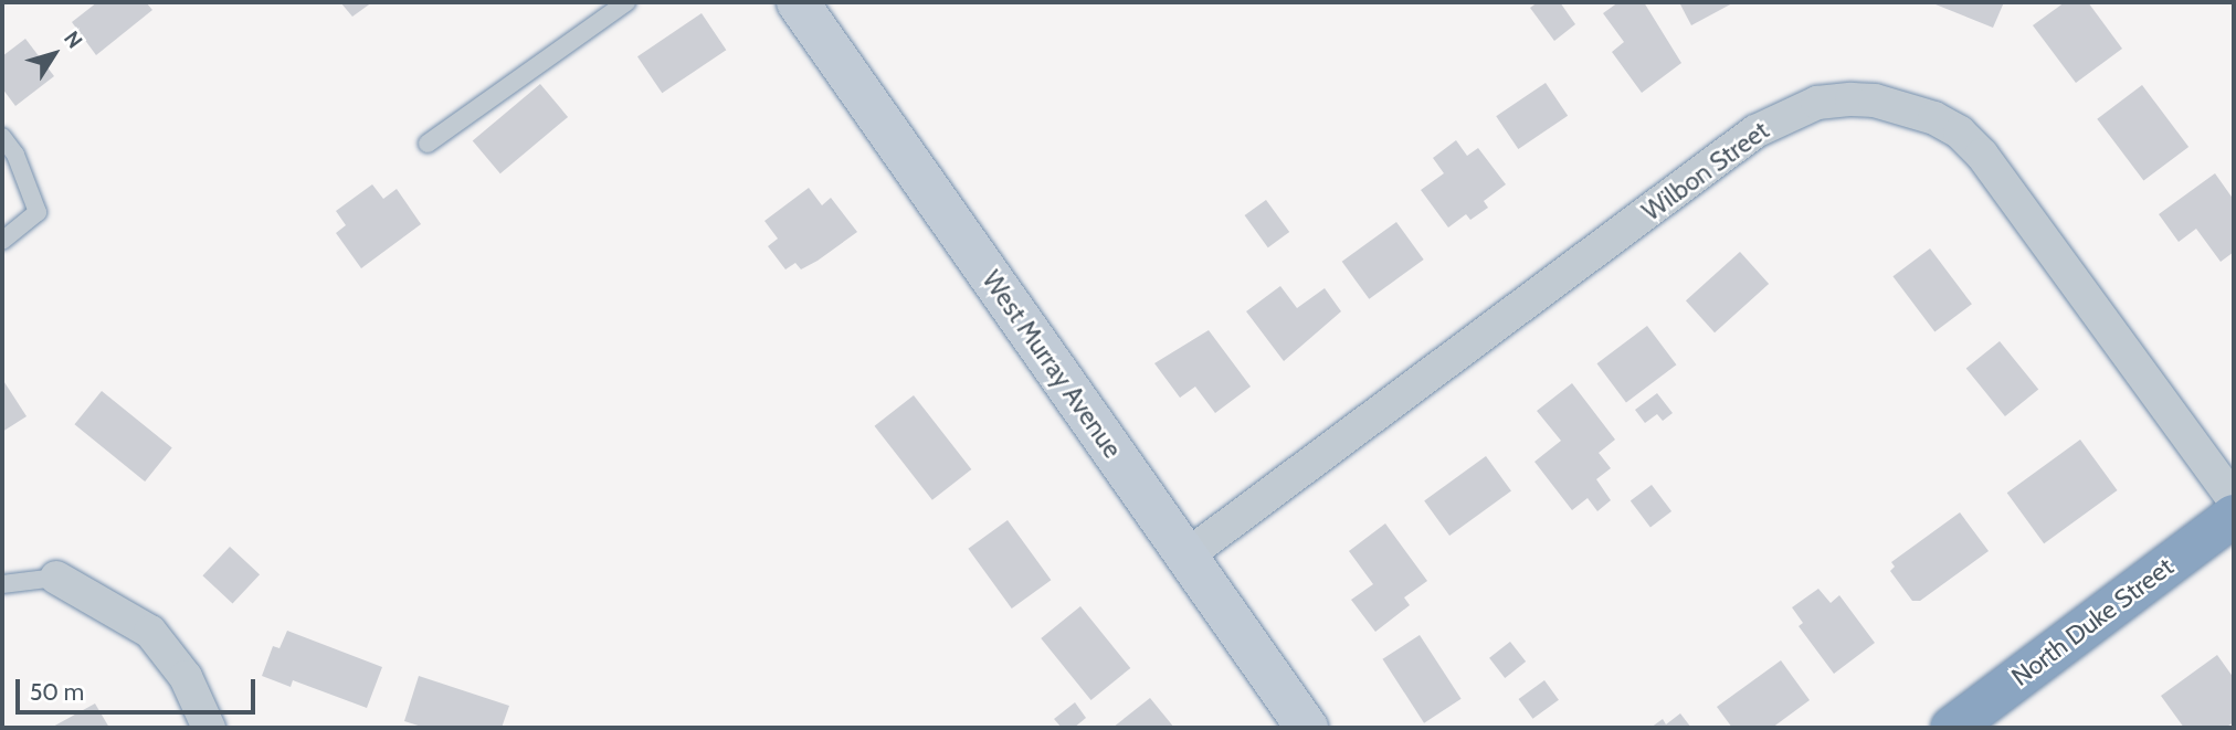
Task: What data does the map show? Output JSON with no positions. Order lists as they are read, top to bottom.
{
  "streets": {
    "highway": ["North Duke Street"],
    "street": ["Wilbon Street", "West Murray Avenue"]
  },
  "crossings": [
    ["Wilbon Street", "West Murray Avenue"]
  ],
  "scale_bar": "50 m",
  "north": "top right"
}
